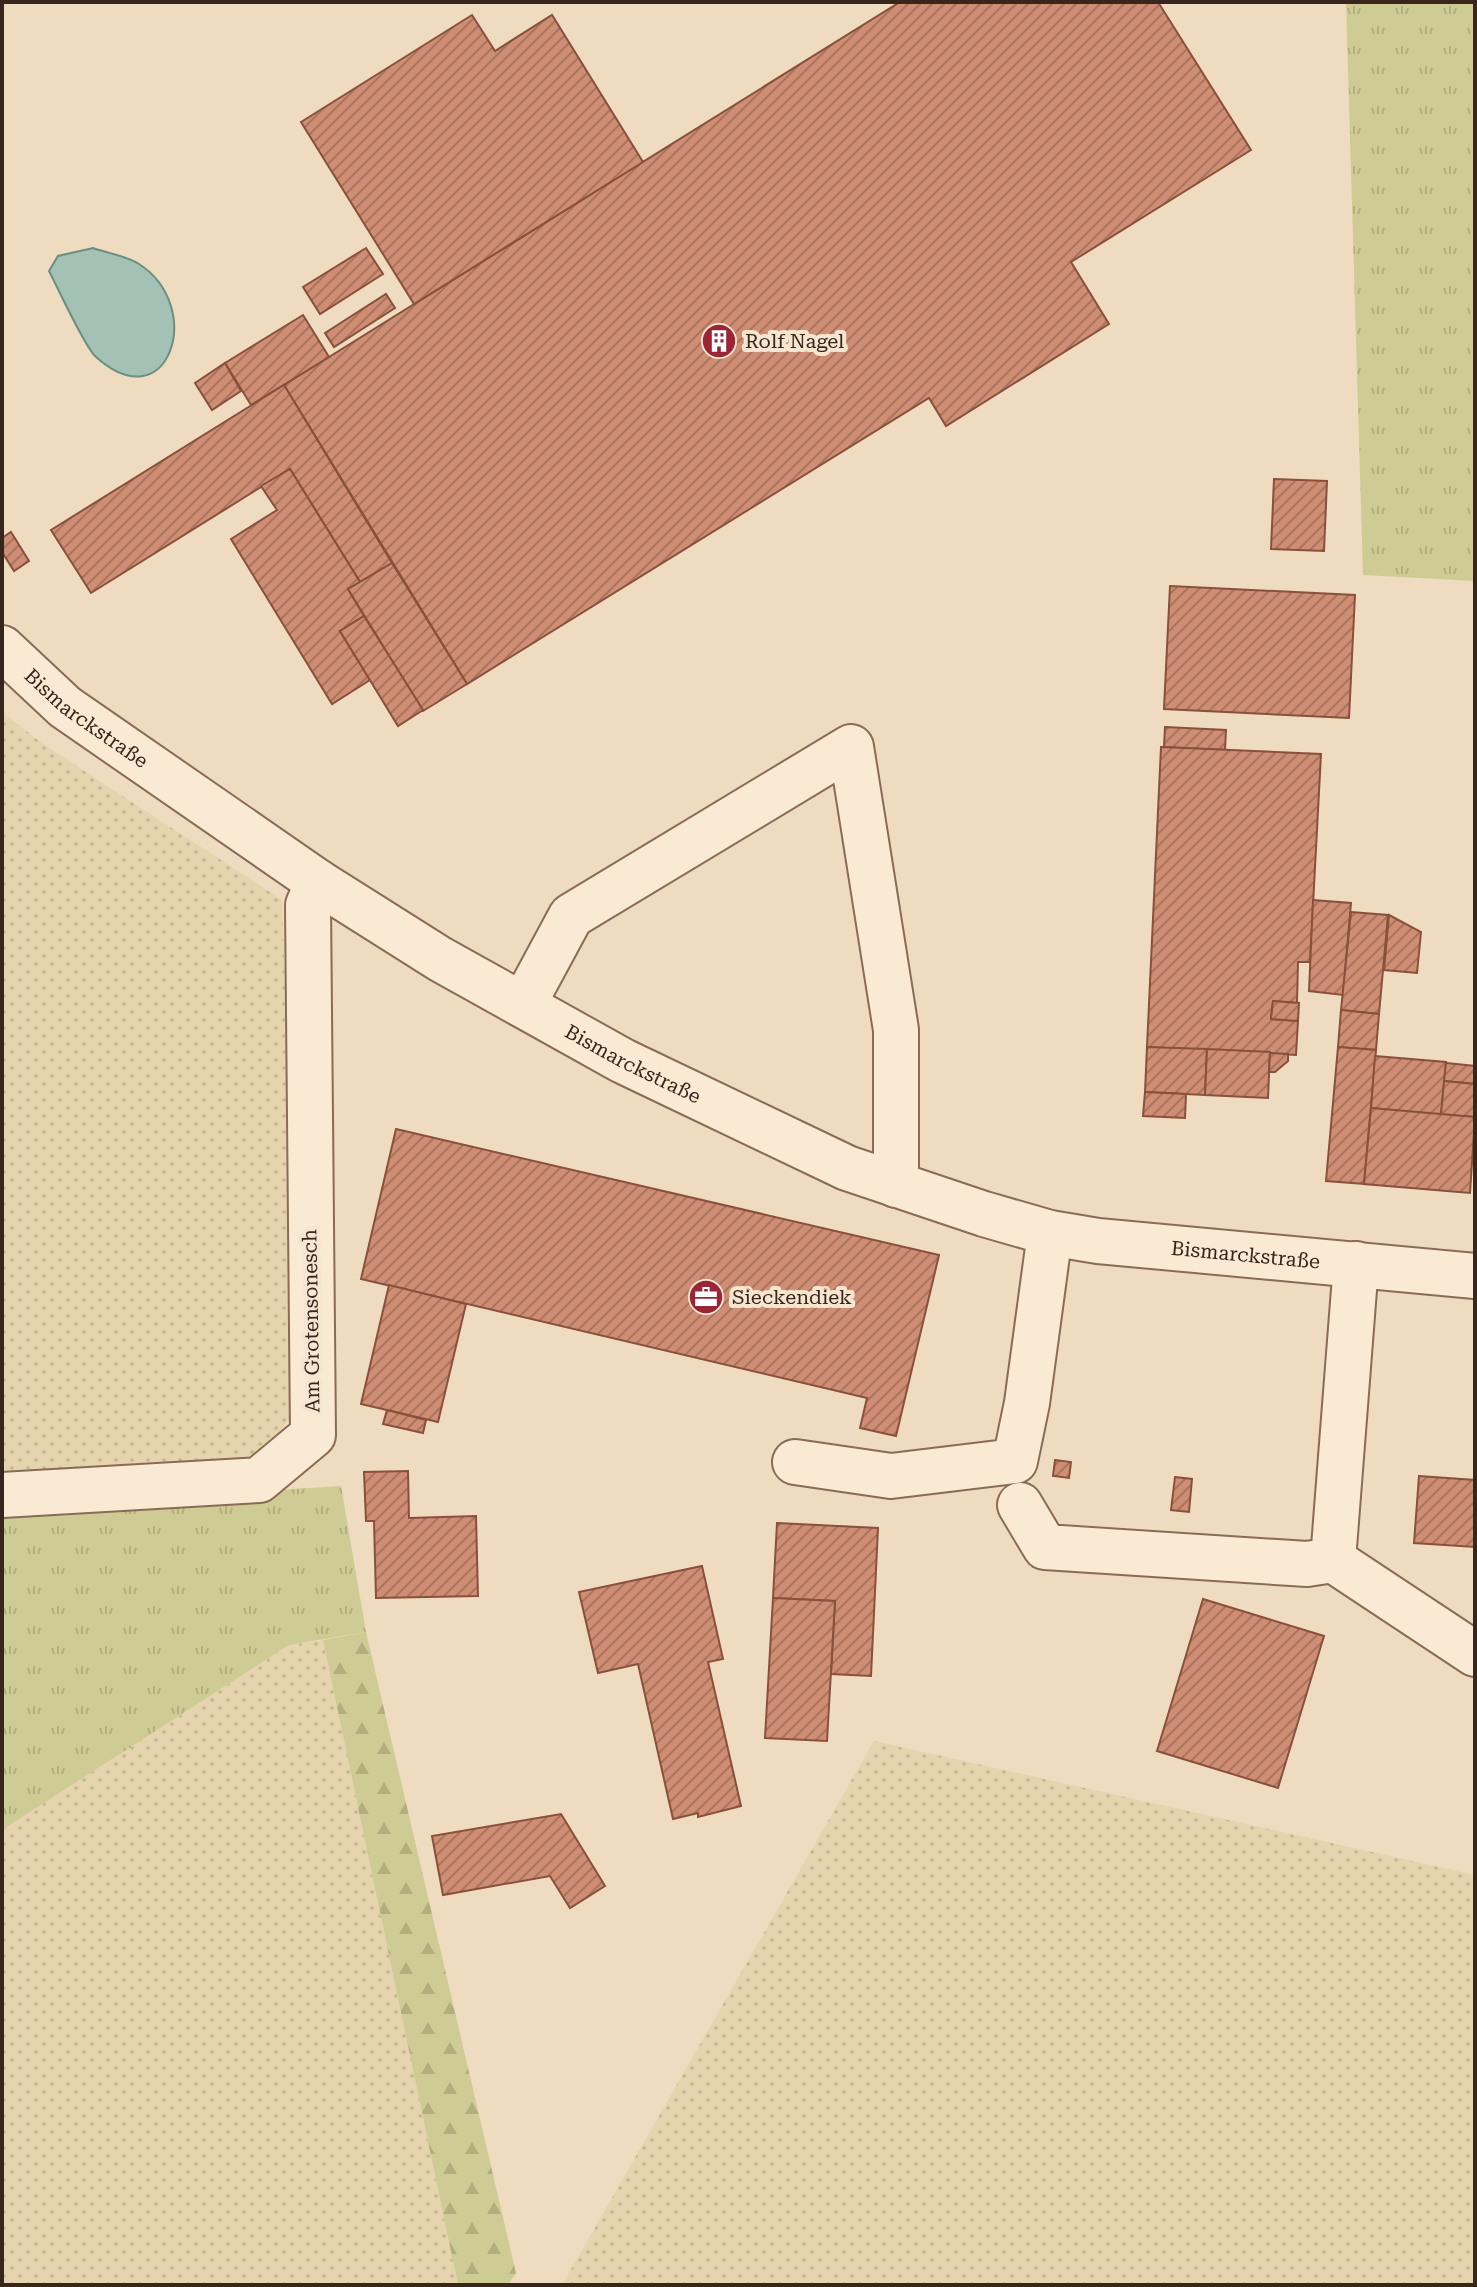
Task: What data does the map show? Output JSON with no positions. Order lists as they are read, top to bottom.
{
  "streets": {
    "street": ["Bismarckstraße", "Am Grotensonesch"]
  },
  "crossings": [
    ["Bismarckstraße", "Am Grotensonesch"]
  ],
  "places": {
    "building": ["Rolf Nagel"],
    "office": ["Sieckendiek"]
  }
}
